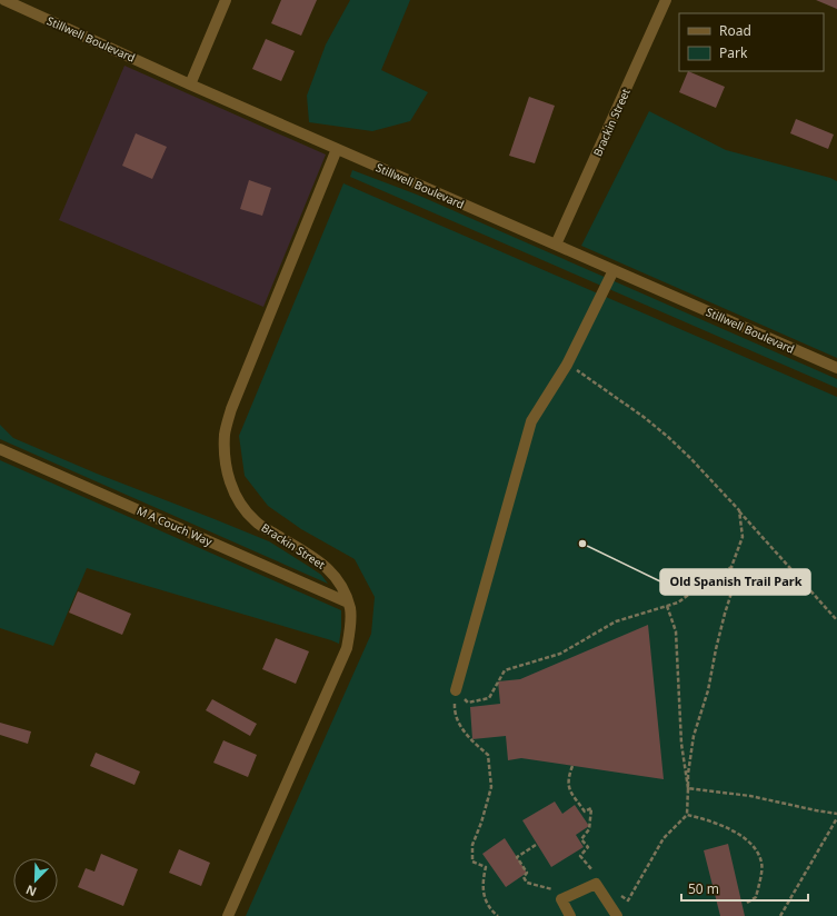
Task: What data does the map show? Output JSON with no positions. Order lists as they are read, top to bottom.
{
  "streets": {
    "street": ["Stillwell Boulevard", "Brackin Street", "M A Couch Way"]
  },
  "crossings": [
    ["Stillwell Boulevard", "Brackin Street"],
    ["Brackin Street", "M A Couch Way"]
  ],
  "places": ["Old Spanish Trail Park"],
  "legend": ["Road", "Park"],
  "scale_bar": "50 m",
  "north": "bottom left"
}
